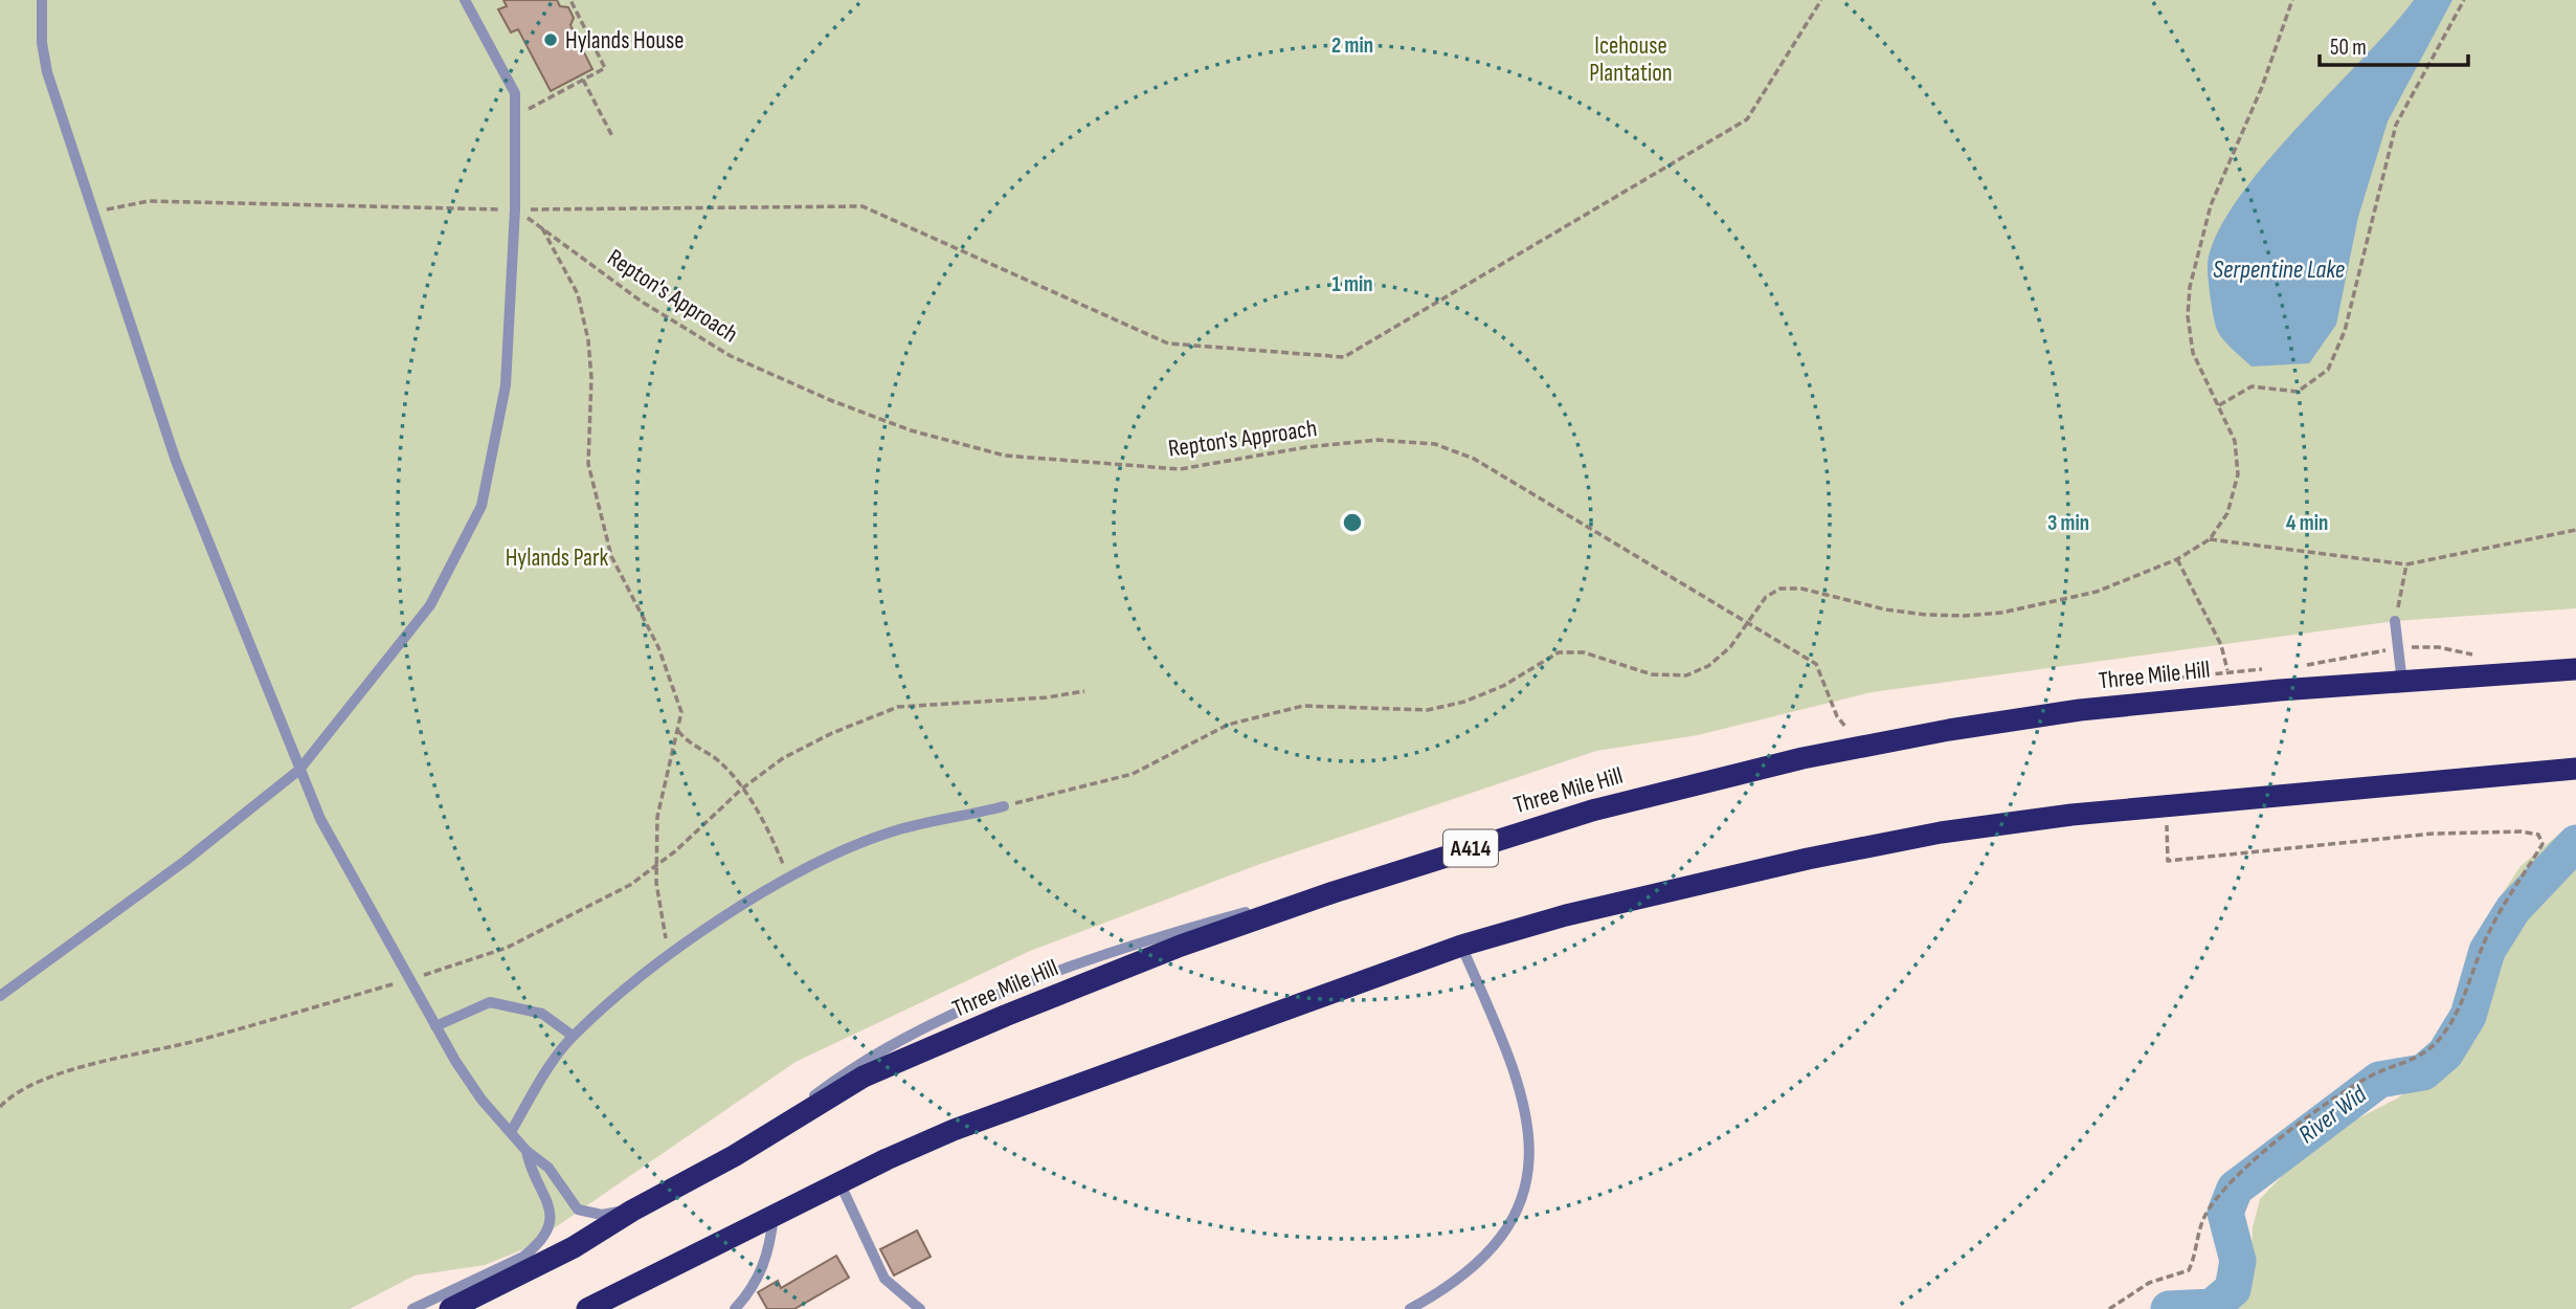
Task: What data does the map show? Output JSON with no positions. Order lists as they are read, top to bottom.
{
  "streets": {
    "highway": ["Three Mile Hill", "A414"],
    "path": ["Repton's Approach"]
  },
  "water": ["Serpentine Lake", "River Wid"],
  "parks": ["Icehouse Plantation", "Hylands Park"],
  "places": ["Hylands House"],
  "scale_bar": "50 m",
  "rings": [
    "2 min",
    "1 min",
    "3 min",
    "4 min"
  ]
}
